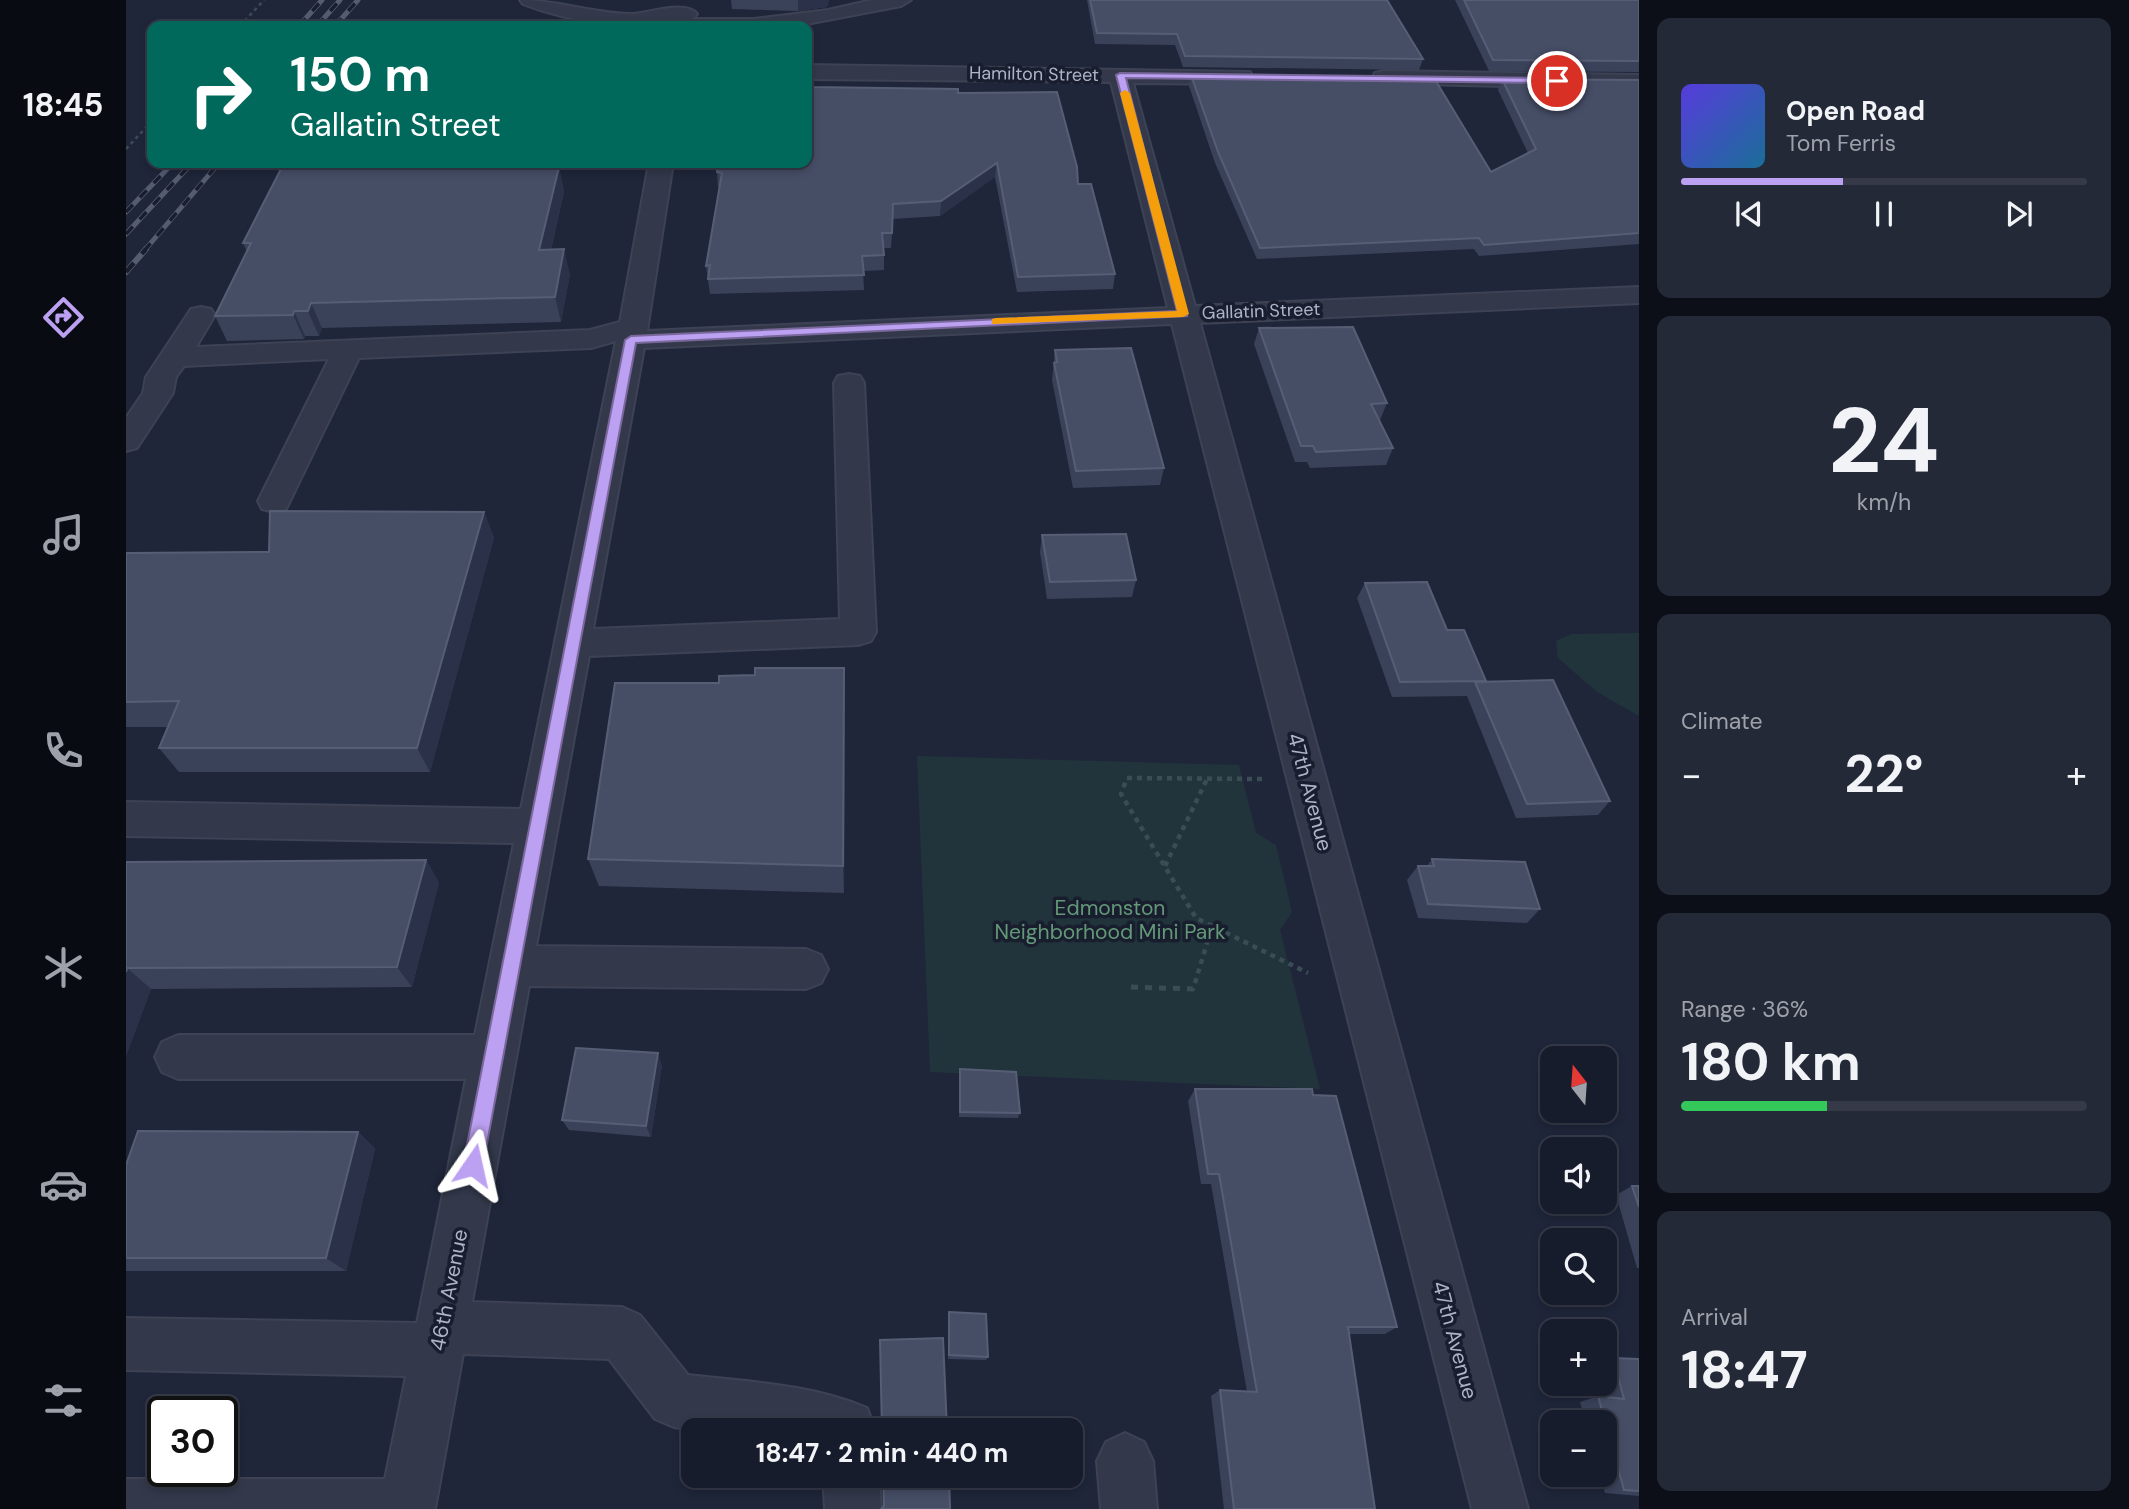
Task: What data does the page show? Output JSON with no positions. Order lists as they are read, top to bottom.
{
  "streets": {
    "street": [
      "Hamilton Street",
      "Gallatin Street",
      "47th Avenue",
      "46th Avenue"
    ]
  },
  "crossings": [
    ["Hamilton Street", "47th Avenue"],
    ["Gallatin Street", "47th Avenue"],
    ["Gallatin Street", "46th Avenue"]
  ],
  "parks": ["Edmonston Neighborhood Mini Park"],
  "north": "top",
  "page": {
    "tabs": "18:45",
    "turn": ["150 m", "Gallatin Street"],
    "song": ["Open Road", "Tom Ferris"],
    "tile": [
      ["24", "km/h"],
      "Climate",
      ["Range · 36%", "180 km"],
      ["Arrival", "18:47"]
    ],
    "heat": ["−", "22°", "+"],
    "map_buttons": ["+", "−"],
    "limit": "30",
    "trip": "18:47 · 2 min · 440 m"
  }
}
